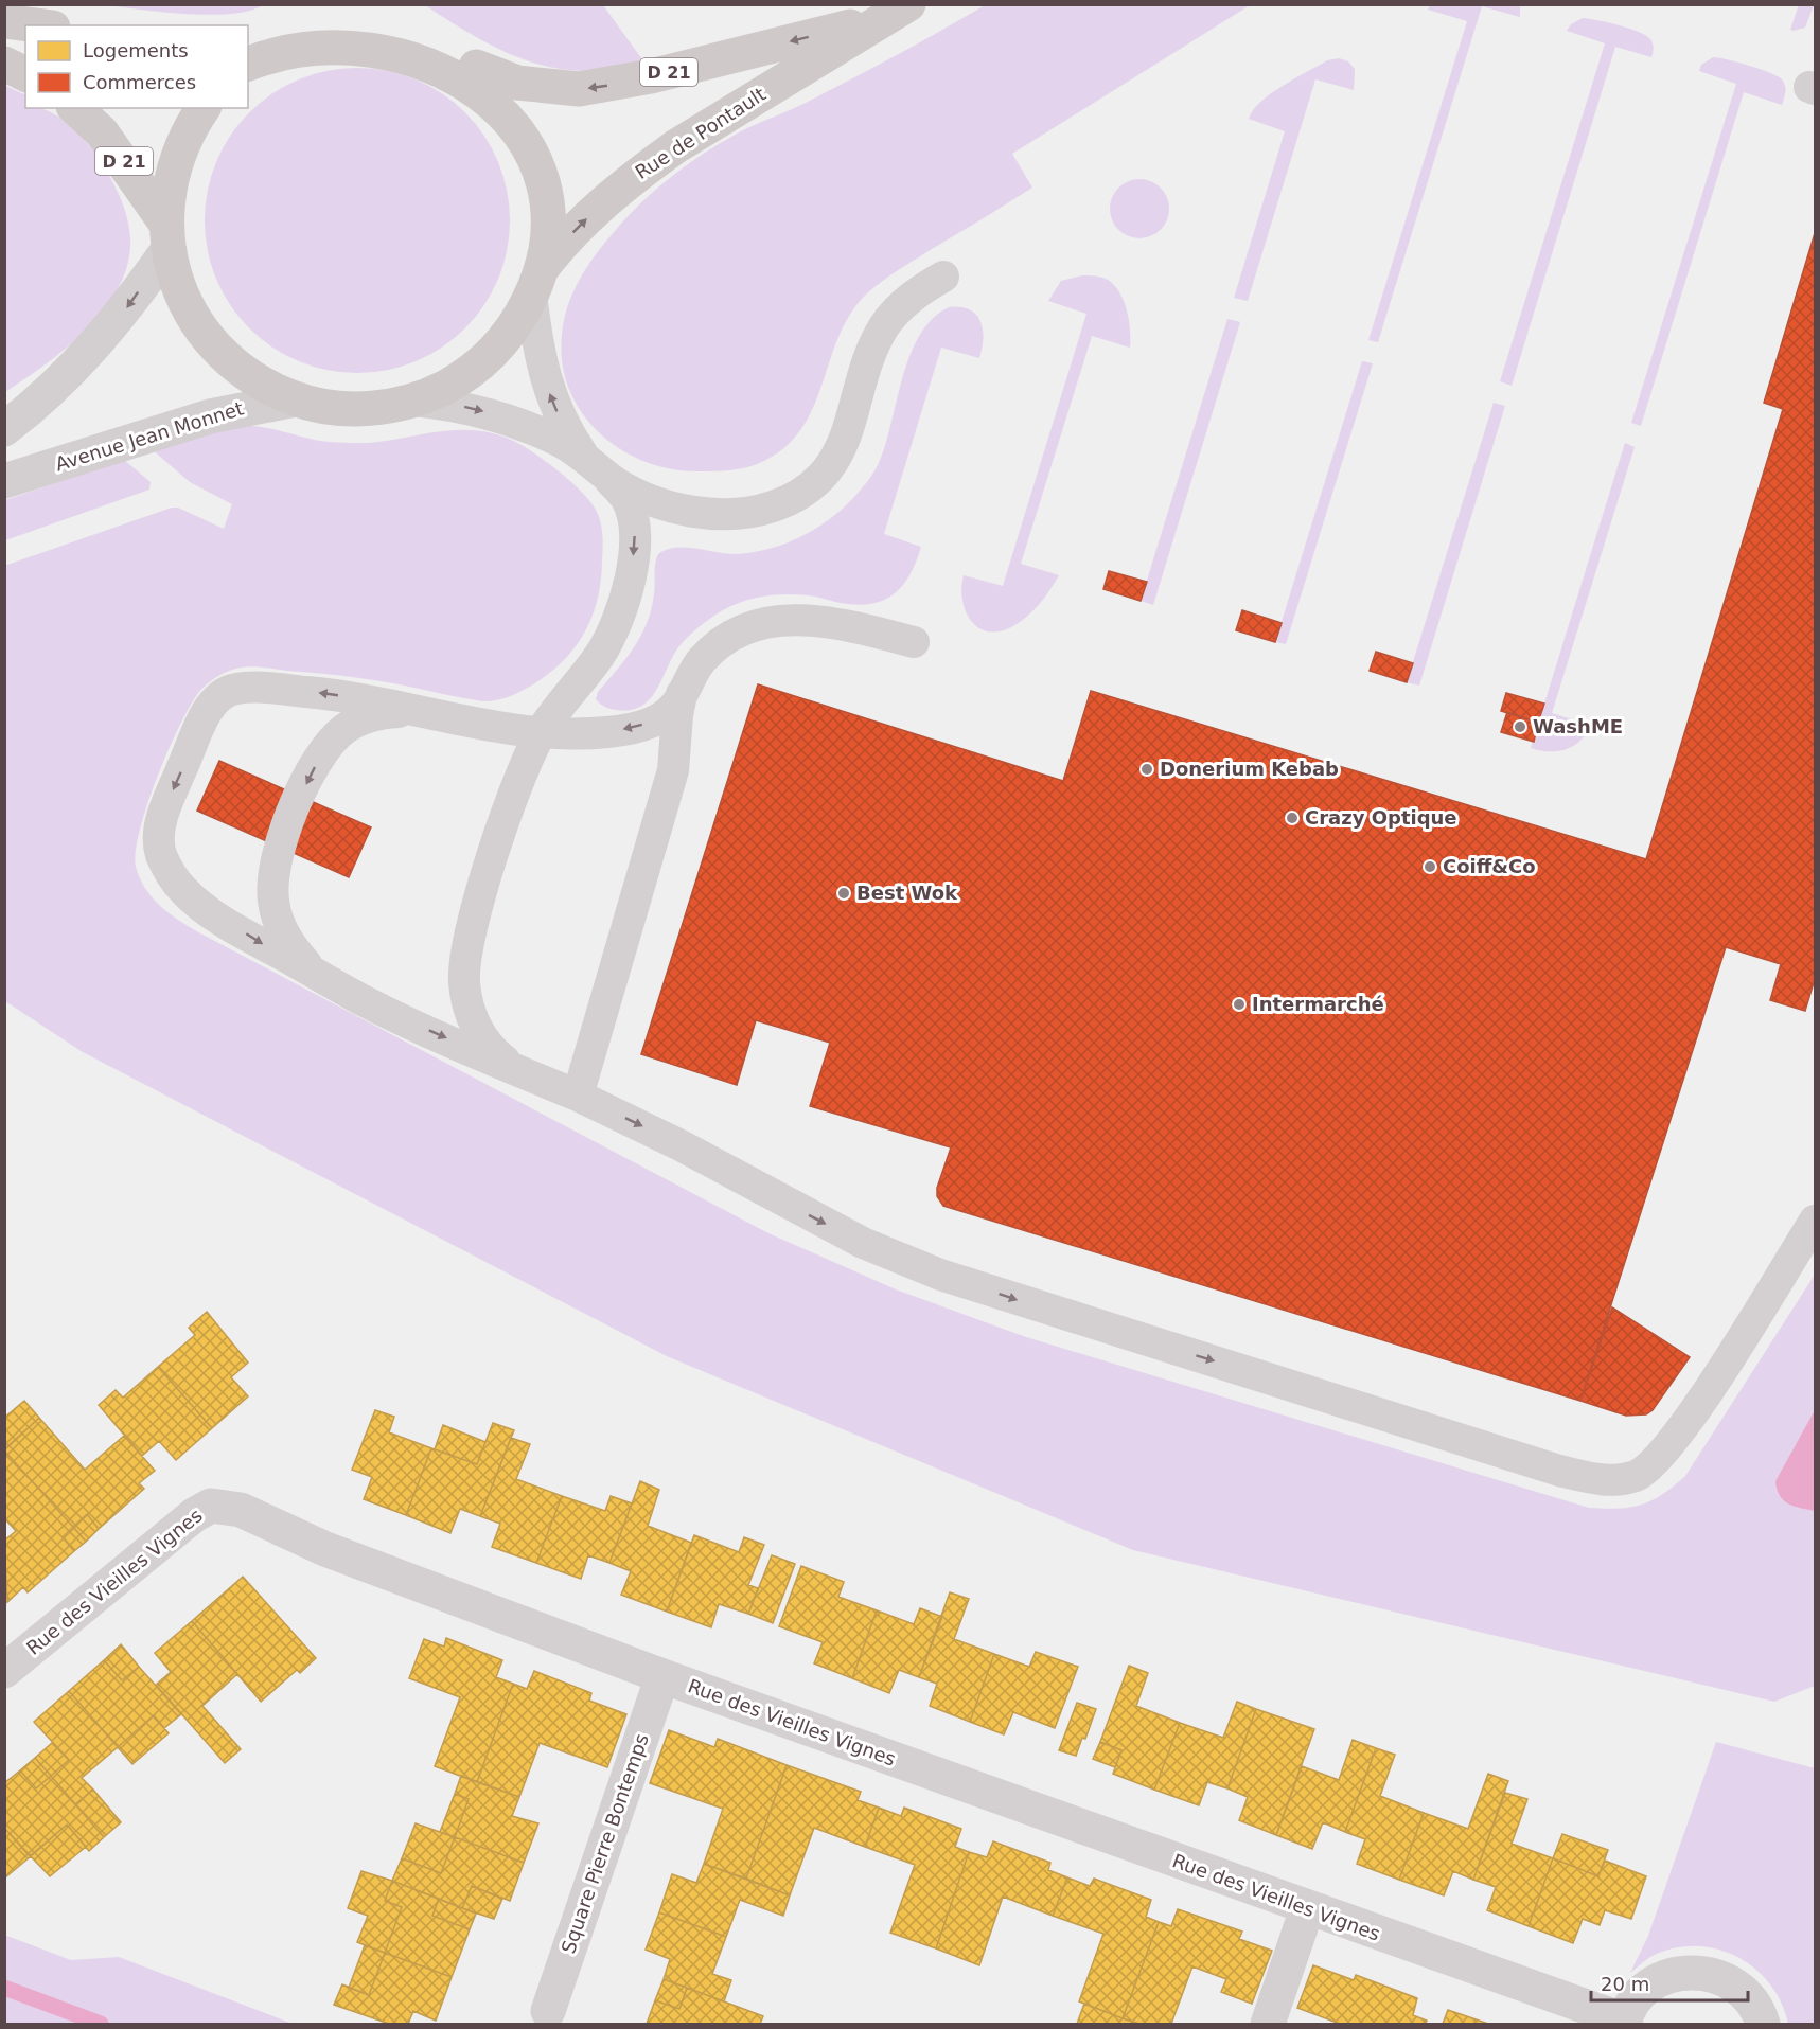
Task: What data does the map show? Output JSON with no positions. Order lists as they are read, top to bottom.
{
  "streets": {
    "main road": ["D 21", "Rue de Pontault", "Avenue Jean Monnet"],
    "street": ["Rue des Vieilles Vignes", "Square Pierre Bontemps"]
  },
  "crossings": [
    ["Rue des Vieilles Vignes", "Square Pierre Bontemps"]
  ],
  "places": [
    "WashME",
    "Donerium Kebab",
    "Crazy Optique",
    "Coiff&Co",
    "Best Wok",
    "Intermarché"
  ],
  "legend": ["Logements", "Commerces"],
  "scale_bar": "20 m"
}
